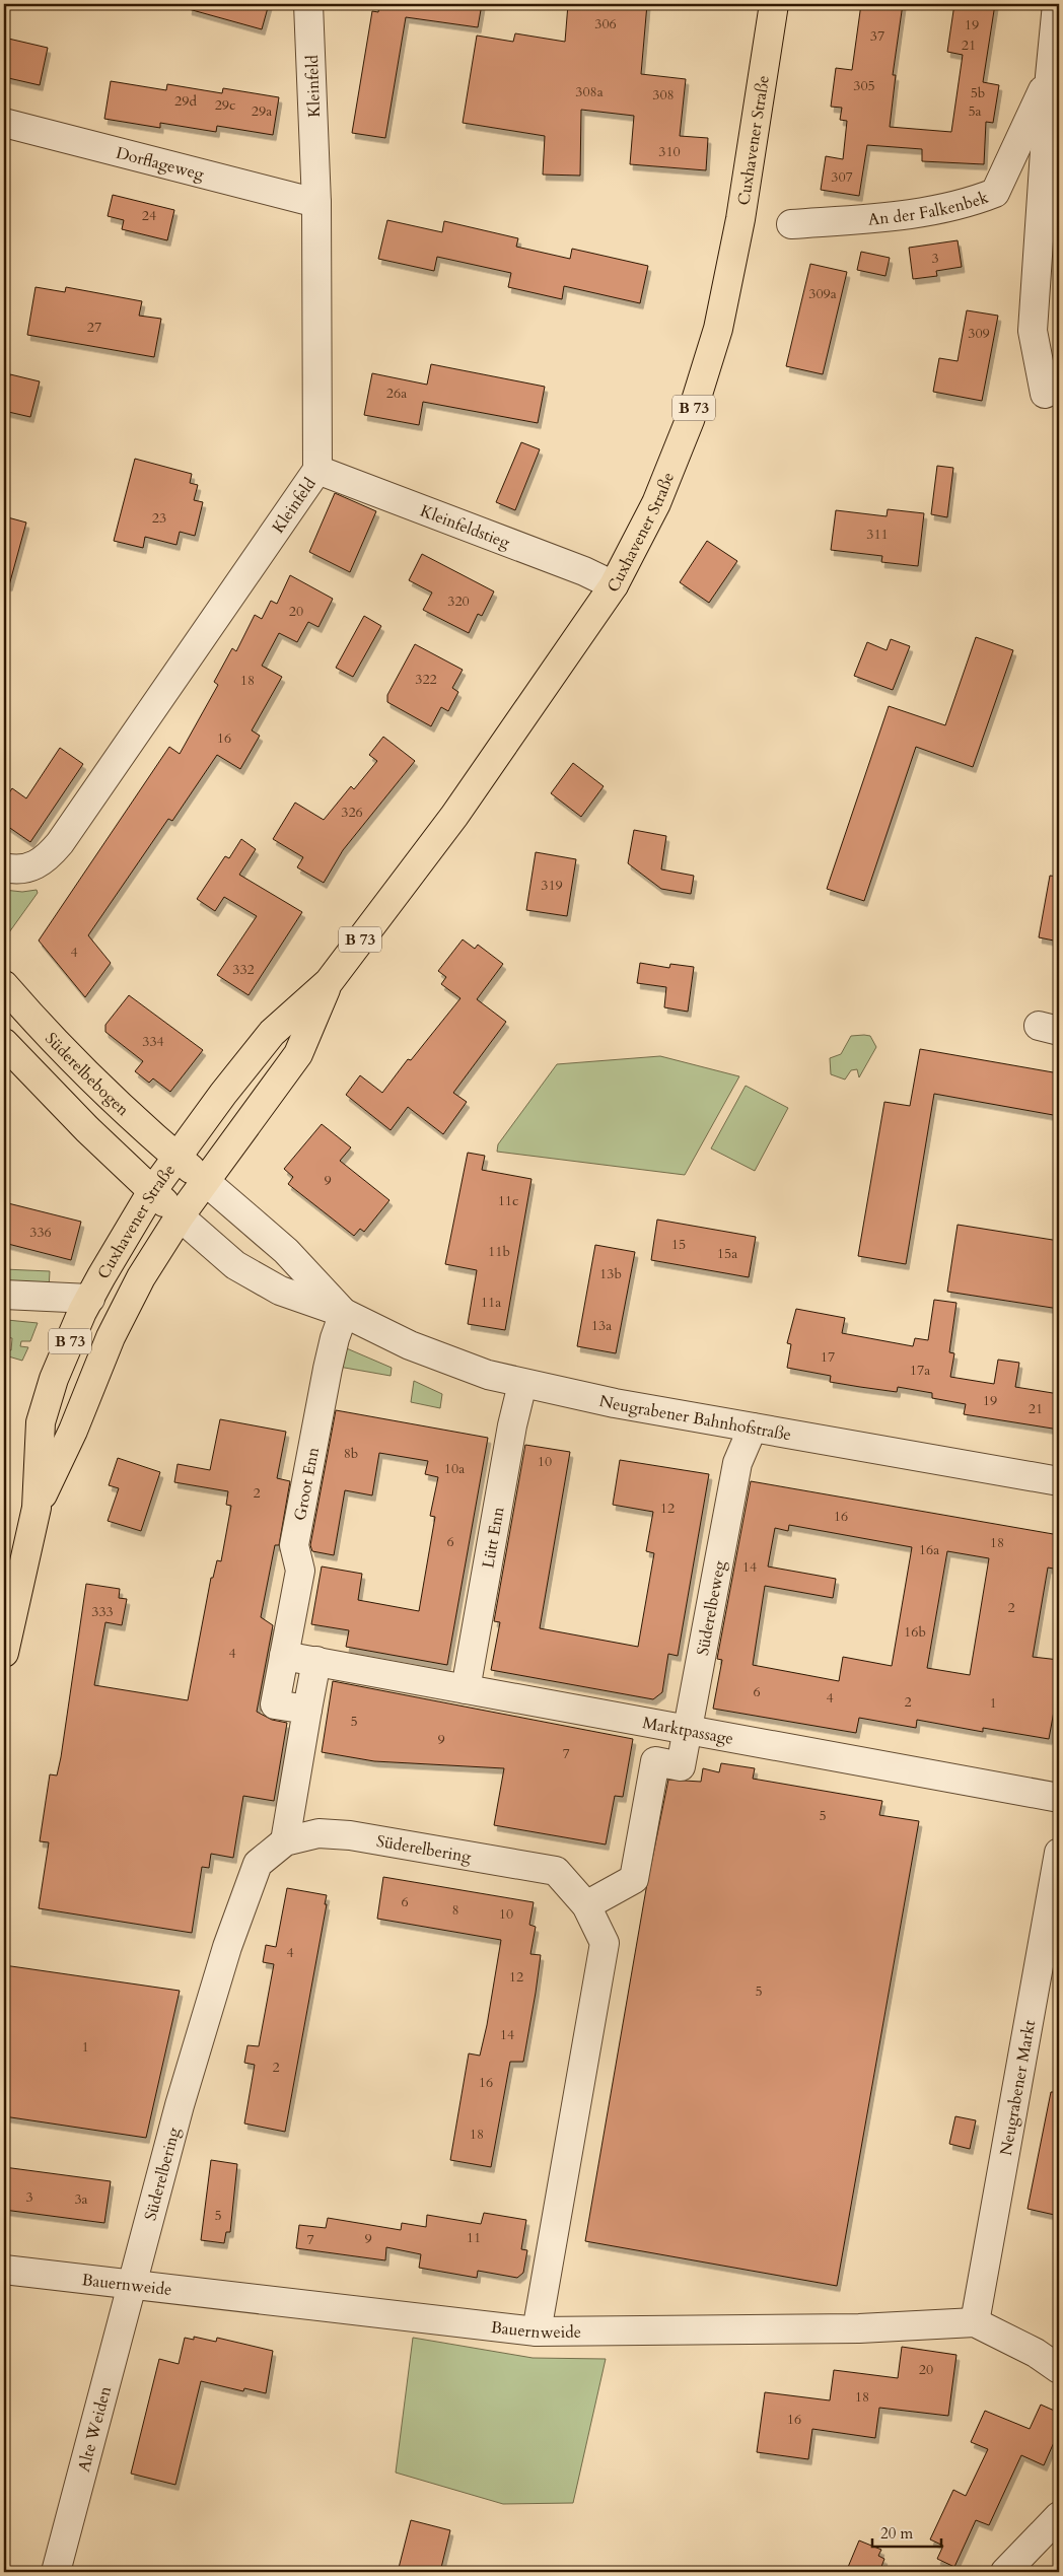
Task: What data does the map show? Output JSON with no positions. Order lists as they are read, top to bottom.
{
  "streets": {
    "main road": ["Cuxhavener Straße", "B 73", "Süderelbebogen"],
    "street": [
      "Kleinfeld",
      "Dorflageweg",
      "An der Falkenbek",
      "Kleinfeldstieg",
      "Neugrabener Bahnhofstraße",
      "Groot Enn",
      "Lütt Enn",
      "Süderelbeweg",
      "Marktpassage",
      "Süderelbering",
      "Neugrabener Markt",
      "Bauernweide",
      "Alte Weiden"
    ]
  },
  "crossings": [
    ["Kleinfeld", "Dorflageweg"],
    ["Kleinfeld", "Kleinfeldstieg"],
    ["Cuxhavener Straße", "Kleinfeldstieg"],
    ["Cuxhavener Straße", "Süderelbebogen"],
    ["Cuxhavener Straße", "Neugrabener Bahnhofstraße"],
    ["Süderelbebogen", "Neugrabener Bahnhofstraße"],
    ["Neugrabener Bahnhofstraße", "Groot Enn"],
    ["Neugrabener Bahnhofstraße", "Lütt Enn"],
    ["Neugrabener Bahnhofstraße", "Süderelbeweg"],
    ["Lütt Enn", "Marktpassage"],
    ["Süderelbeweg", "Marktpassage"],
    ["Süderelbeweg", "Süderelbering"],
    ["Süderelbering", "Bauernweide"],
    ["Süderelbering", "Alte Weiden"],
    ["Neugrabener Markt", "Bauernweide"],
    ["Bauernweide", "Alte Weiden"]
  ],
  "house_numbers": [
    "306",
    "19",
    "37",
    "21",
    "305",
    "308a",
    "5b",
    "308",
    "29d",
    "29c",
    "29a",
    "5a",
    "310",
    "307",
    "24",
    "3",
    "309a",
    "27",
    "309",
    "26a",
    "23",
    "311",
    "320",
    "20",
    "322",
    "18",
    "16",
    "326",
    "319",
    "4",
    "332",
    "334",
    "9",
    "11c",
    "336",
    "15",
    "11b",
    "15a",
    "13b",
    "11a",
    "13a",
    "17",
    "17a",
    "19",
    "21",
    "8b",
    "10",
    "10a",
    "2",
    "12",
    "16",
    "6",
    "18",
    "16a",
    "14",
    "2",
    "333",
    "16b",
    "4",
    "6",
    "4",
    "2",
    "1",
    "5",
    "9",
    "7",
    "5",
    "6",
    "8",
    "10",
    "4",
    "12",
    "5",
    "14",
    "1",
    "2",
    "16",
    "18",
    "3",
    "3a",
    "5",
    "11",
    "9",
    "7",
    "20",
    "18",
    "16"
  ],
  "scale_bar": "20 m"
}
